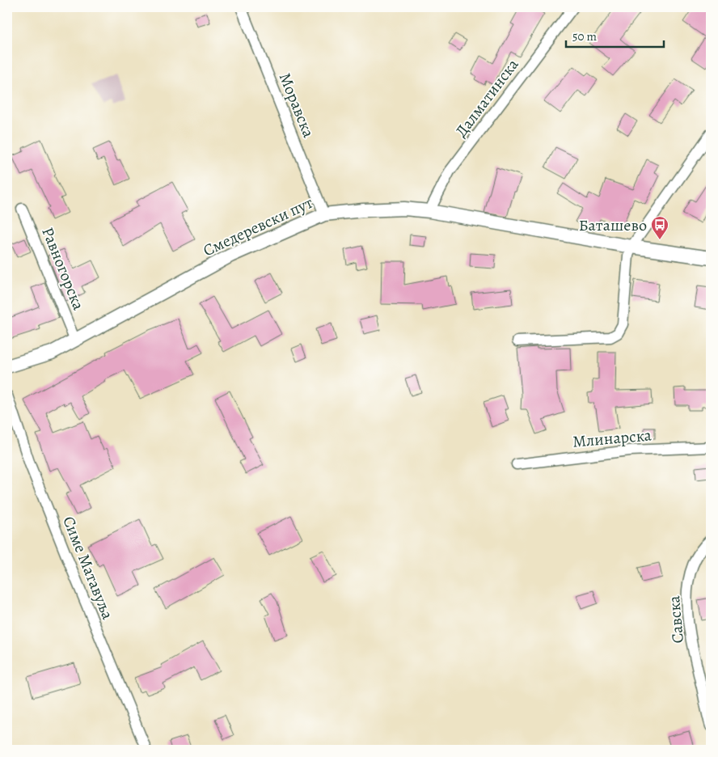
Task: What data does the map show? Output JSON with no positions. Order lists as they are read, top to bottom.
{
  "streets": {
    "street": [
      "Далматинска",
      "Моравска",
      "Смедеревски пут",
      "Равногорска",
      "Млинарска",
      "Симе Матавуља",
      "Савска"
    ]
  },
  "crossings": [
    ["Далматинска", "Смедеревски пут"],
    ["Моравска", "Смедеревски пут"],
    ["Смедеревски пут", "Равногорска"]
  ],
  "places": {
    "bus stop": ["Баташево"]
  },
  "scale_bar": "50 m"
}
